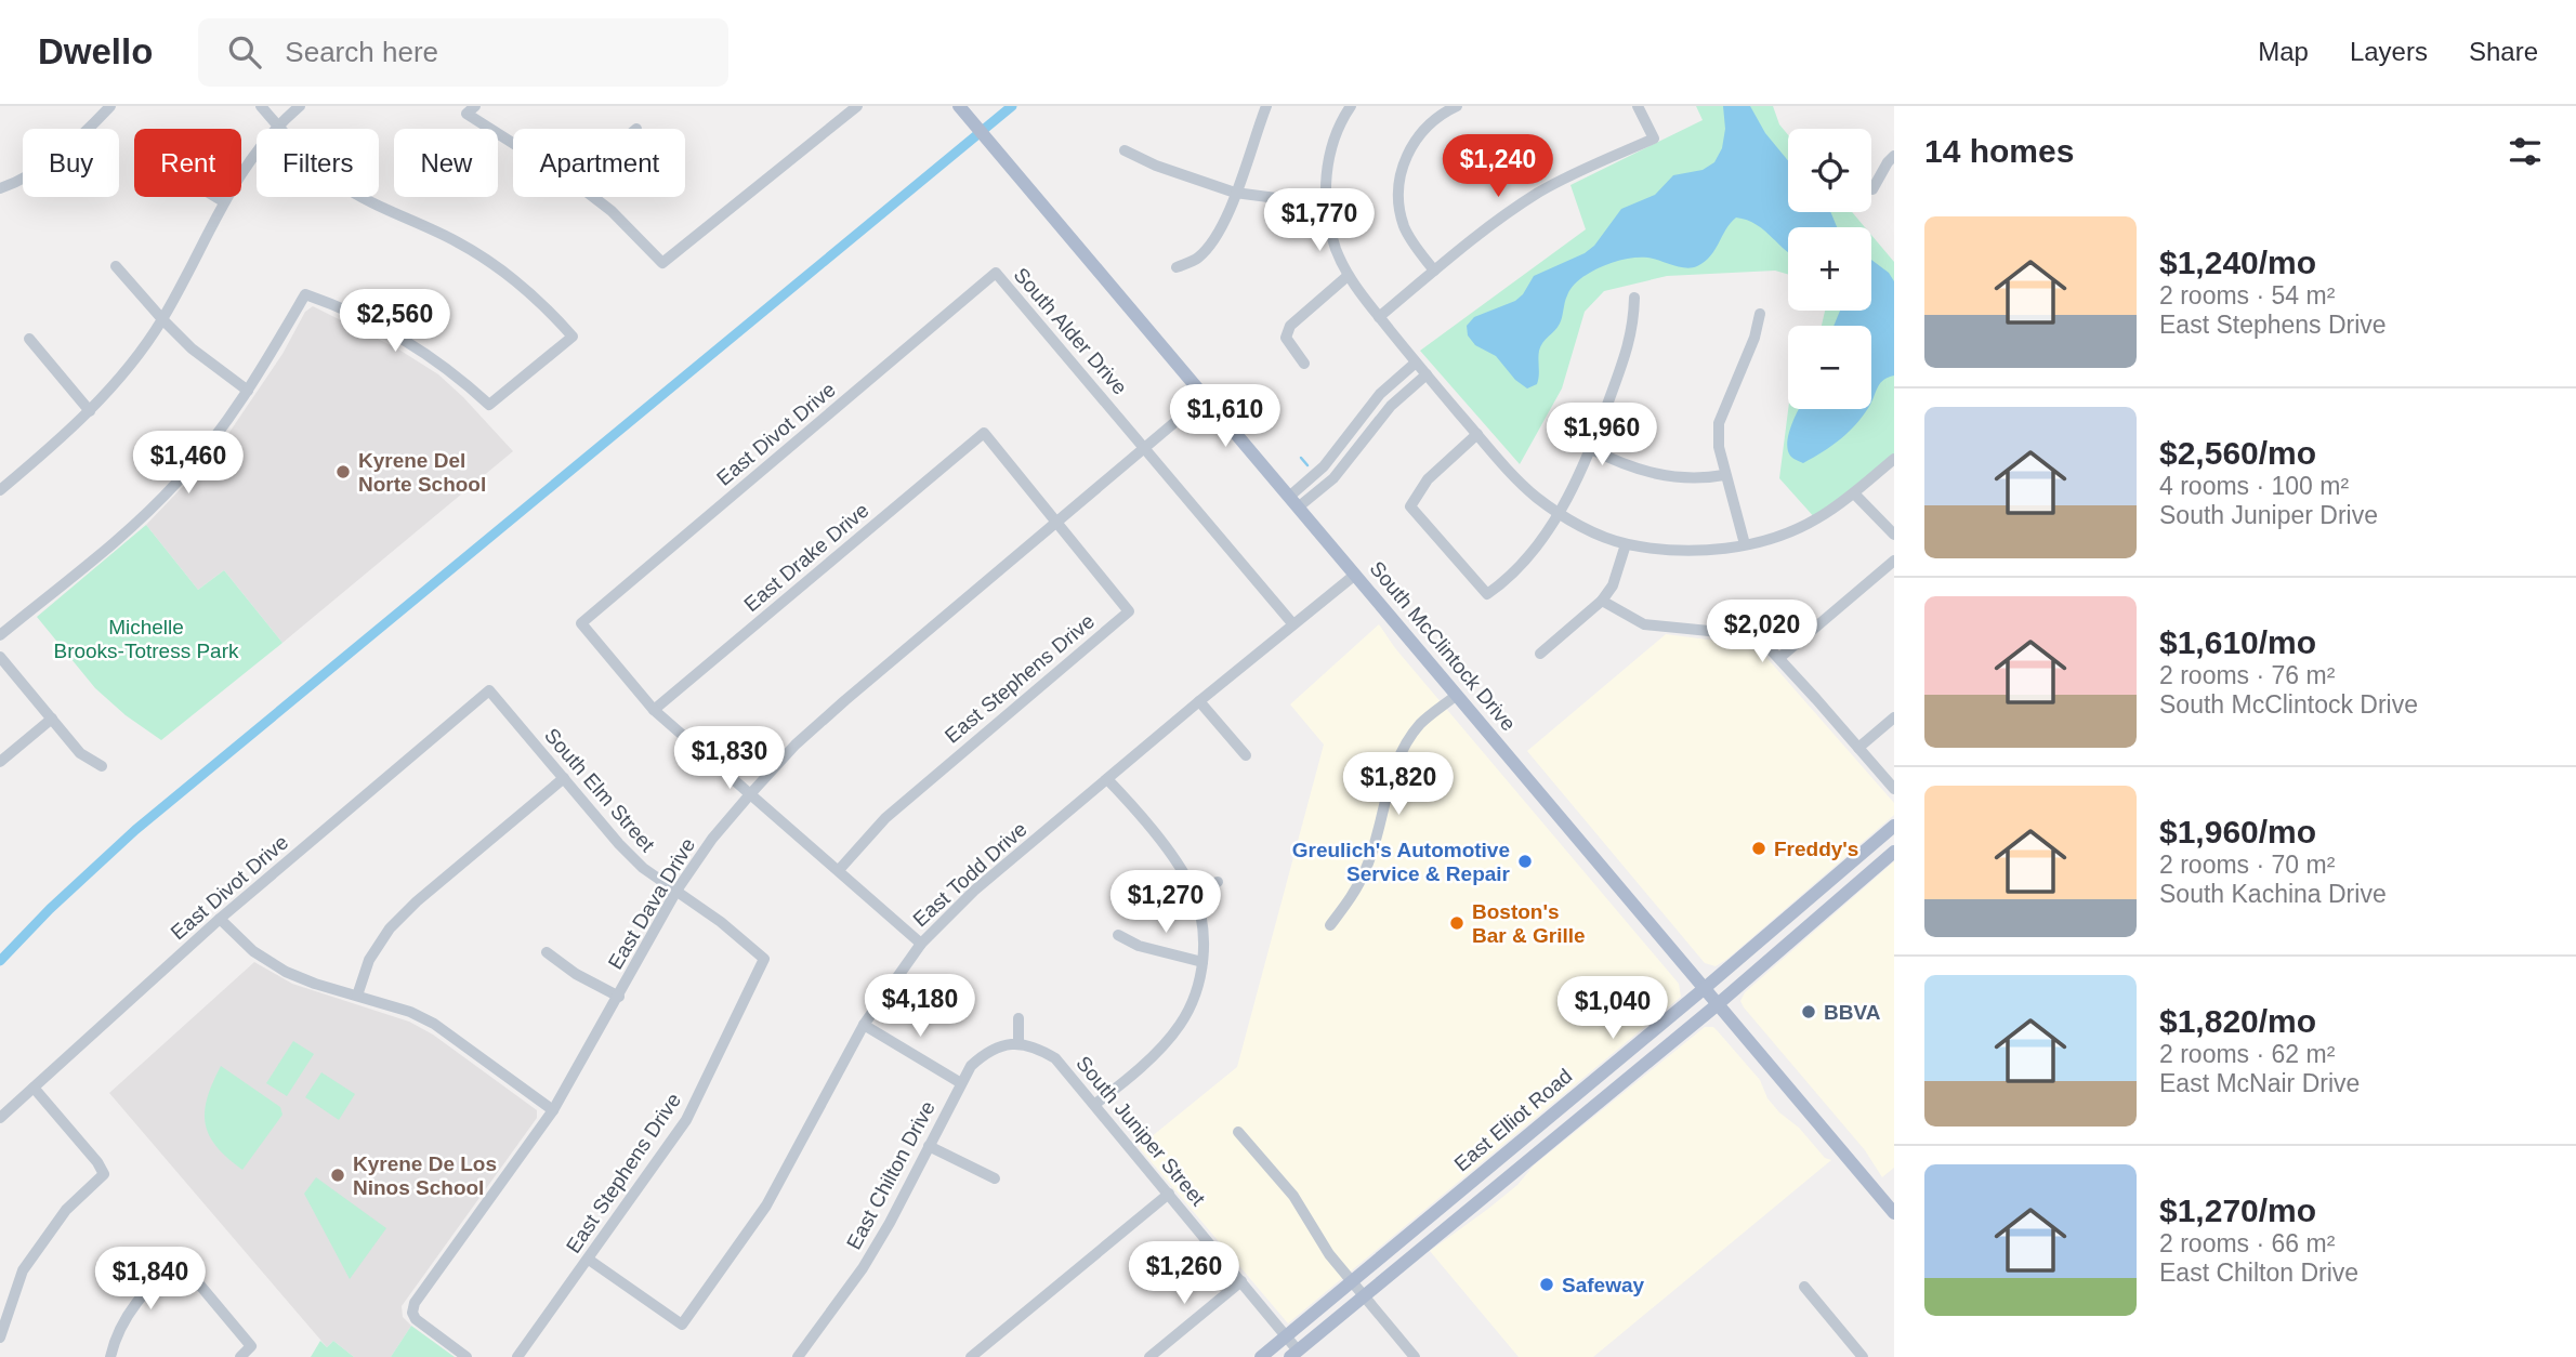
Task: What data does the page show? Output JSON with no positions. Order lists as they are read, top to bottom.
{
  "streets": {
    "main road": ["South McClintock Drive", "East Elliot Road"],
    "street": [
      "South Alder Drive",
      "East Divot Drive",
      "East Drake Drive",
      "East Stephens Drive",
      "South Elm Street",
      "East Todd Drive",
      "East Dava Drive",
      "South Juniper Street",
      "East Chilton Drive"
    ]
  },
  "crossings": [
    ["South Alder Drive", "East Divot Drive"],
    ["South Alder Drive", "East Todd Drive"],
    ["South Alder Drive", "East Dava Drive"],
    ["East Divot Drive", "East Drake Drive"],
    ["East Divot Drive", "South Elm Street"],
    ["East Drake Drive", "East Stephens Drive"],
    ["East Drake Drive", "East Dava Drive"],
    ["South McClintock Drive", "East Todd Drive"],
    ["South McClintock Drive", "East Dava Drive"],
    ["South McClintock Drive", "East Elliot Road"],
    ["East Stephens Drive", "South Elm Street"],
    ["East Stephens Drive", "East Todd Drive"],
    ["East Stephens Drive", "East Dava Drive"],
    ["South Elm Street", "East Dava Drive"],
    ["East Elliot Road", "South Juniper Street"]
  ],
  "parks": ["Michelle Brooks-Totress Park"],
  "places": [
    "Kyrene Del Norte School",
    "Freddy's",
    "Greulich's Automotive Service & Repair",
    "Boston's Bar & Grille",
    "BBVA",
    "Kyrene De Los Ninos School",
    "Safeway"
  ],
  "page": {
    "header": "Dwello",
    "search": "Search here",
    "nav": ["Map", "Layers", "Share"],
    "heading": "14 homes",
    "map_buttons": ["+", "−"],
    "chip": [
      "Buy",
      "Rent",
      "Filters",
      "New",
      "Apartment"
    ],
    "price": [
      "$1,240",
      "$1,770",
      "$2,560",
      "$1,610",
      "$1,960",
      "$1,460",
      "$2,020",
      "$1,830",
      "$1,820",
      "$1,270",
      "$4,180",
      "$1,040",
      "$1,260",
      "$1,840"
    ],
    "list": [
      {
        "name": "$1,240/mo",
        "note": "2 rooms · 54 m² · East Stephens Drive"
      },
      {
        "name": "$2,560/mo",
        "note": "4 rooms · 100 m² · South Juniper Drive"
      },
      {
        "name": "$1,610/mo",
        "note": "2 rooms · 76 m² · South McClintock Drive"
      },
      {
        "name": "$1,960/mo",
        "note": "2 rooms · 70 m² · South Kachina Drive"
      },
      {
        "name": "$1,820/mo",
        "note": "2 rooms · 62 m² · East McNair Drive"
      },
      {
        "name": "$1,270/mo",
        "note": "2 rooms · 66 m² · East Chilton Drive"
      }
    ]
  }
}
